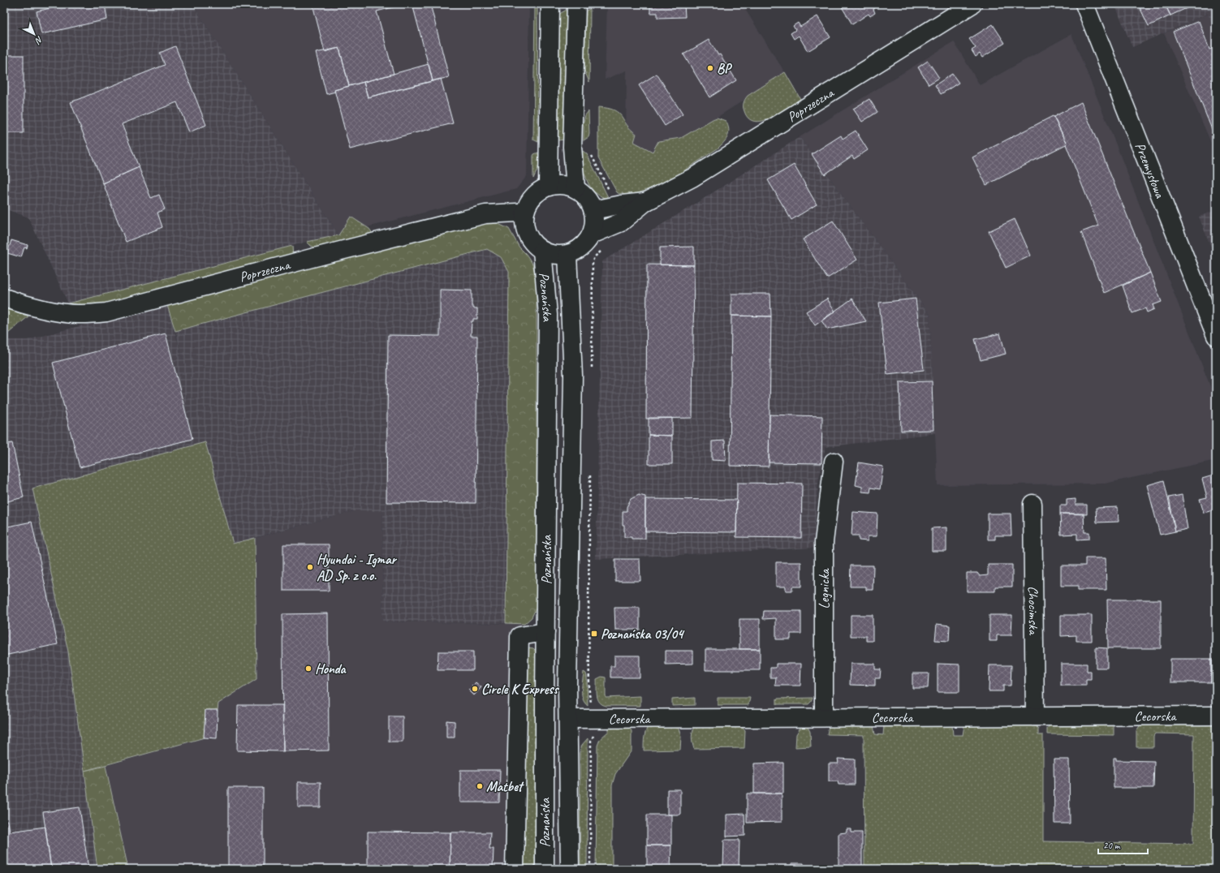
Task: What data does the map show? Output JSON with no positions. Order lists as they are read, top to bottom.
{
  "streets": {
    "street": [
      "Poprzeczna",
      "Przemysłowa",
      "Poznańska",
      "Legnicka",
      "Chocimska",
      "Cecorska"
    ]
  },
  "crossings": [
    ["Poprzeczna", "Poznańska"],
    ["Poznańska", "Cecorska"],
    ["Legnicka", "Cecorska"],
    ["Chocimska", "Cecorska"]
  ],
  "places": {
    "other": [
      "BP",
      "Hyundai - Igmar AD Sp. z o.o.",
      "Honda",
      "Circle K Express",
      "Matbet"
    ],
    "transit": ["Poznańska 03/04"]
  },
  "scale_bar": "20 m",
  "north": "bottom right"
}
